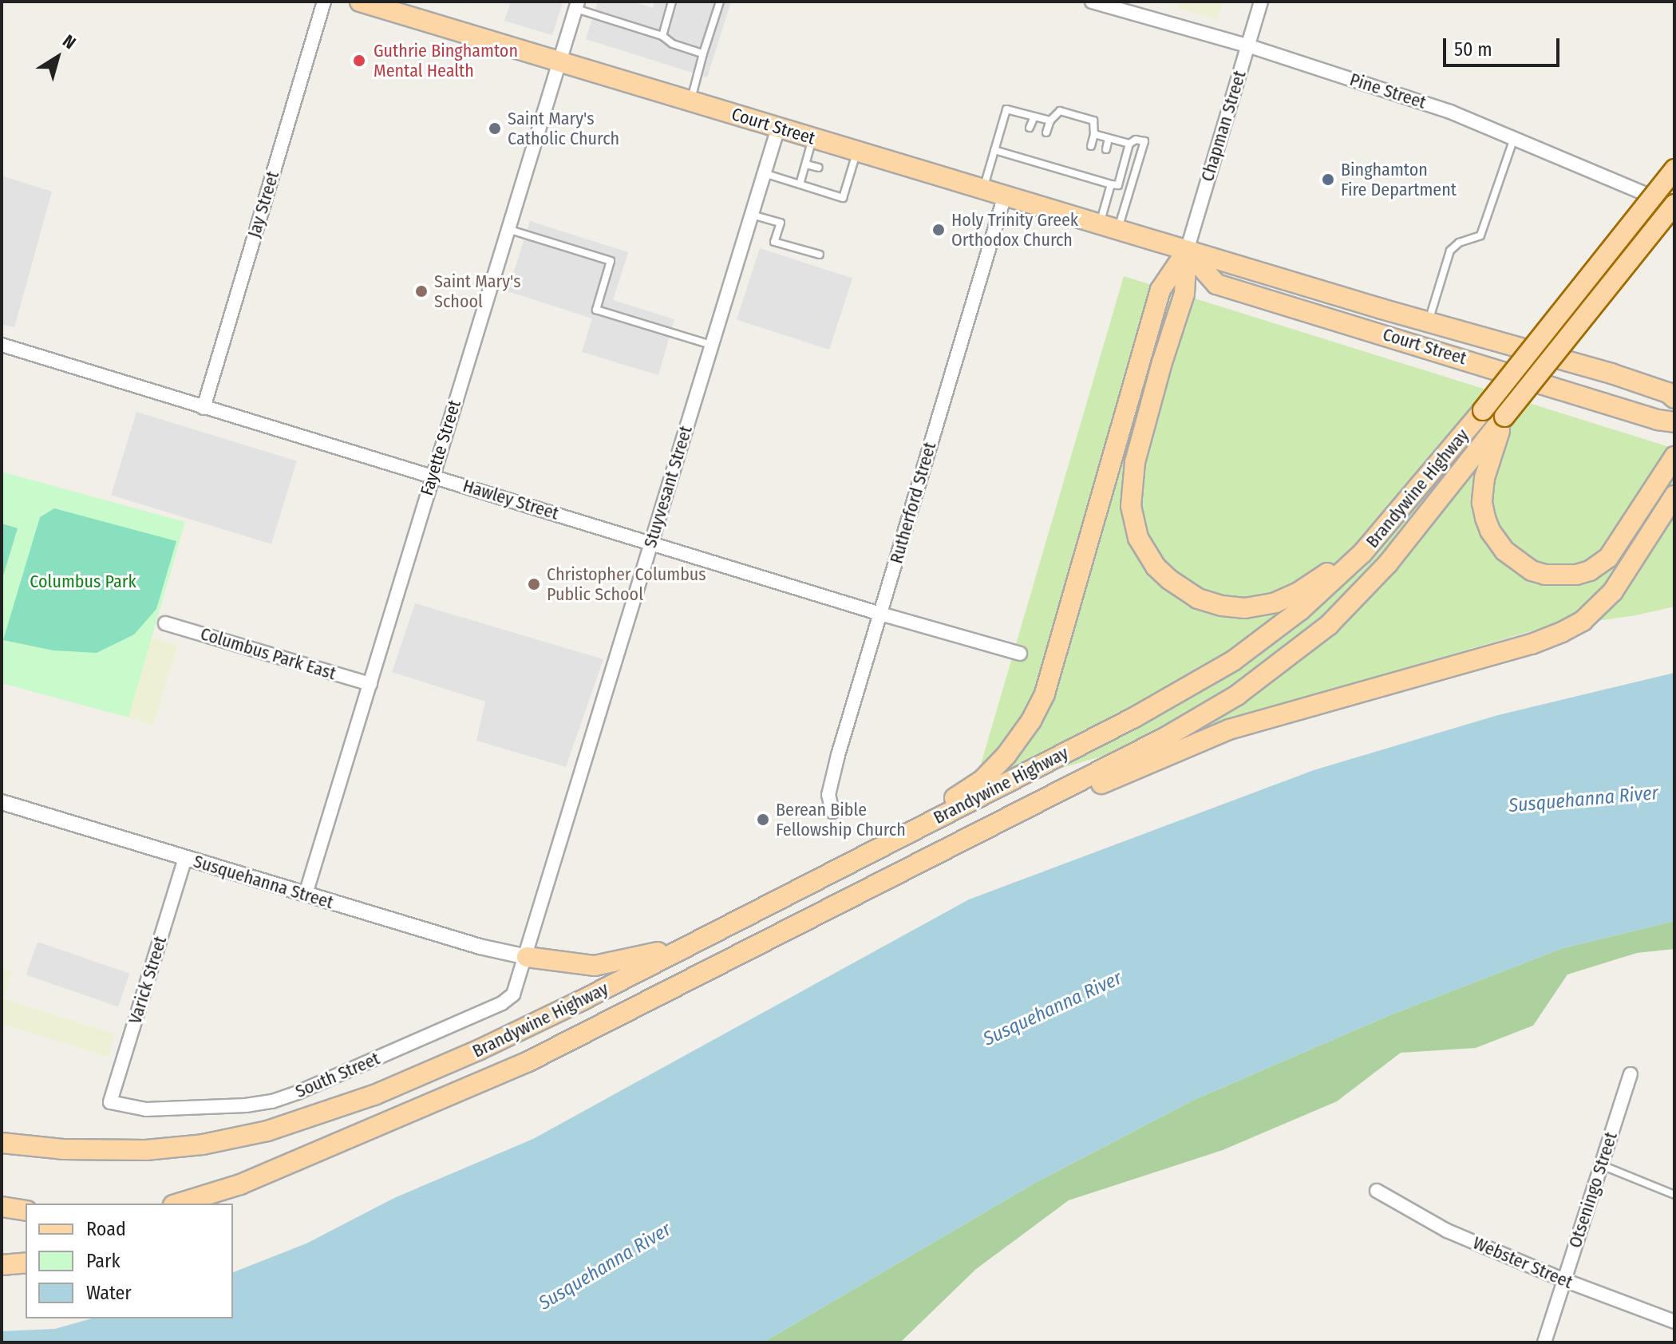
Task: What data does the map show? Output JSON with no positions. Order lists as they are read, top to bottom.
{
  "streets": {
    "main road": ["Court Street", "Brandywine Highway"],
    "street": [
      "Pine Street",
      "Chapman Street",
      "Jay Street",
      "Fayette Street",
      "Stuyvesant Street",
      "Hawley Street",
      "Rutherford Street",
      "Columbus Park East",
      "Susquehanna Street",
      "Varick Street",
      "South Street",
      "Otseningo Street",
      "Webster Street"
    ]
  },
  "crossings": [
    ["Pine Street", "Chapman Street"],
    ["Pine Street", "Brandywine Highway"],
    ["Court Street", "Chapman Street"],
    ["Court Street", "Fayette Street"],
    ["Court Street", "Stuyvesant Street"],
    ["Court Street", "Rutherford Street"],
    ["Jay Street", "Hawley Street"],
    ["Fayette Street", "Hawley Street"],
    ["Fayette Street", "Columbus Park East"],
    ["Fayette Street", "Susquehanna Street"],
    ["Stuyvesant Street", "Hawley Street"],
    ["Stuyvesant Street", "Susquehanna Street"],
    ["Stuyvesant Street", "South Street"],
    ["Hawley Street", "Rutherford Street"],
    ["Susquehanna Street", "Varick Street"],
    ["Susquehanna Street", "South Street"],
    ["Varick Street", "South Street"],
    ["Otseningo Street", "Webster Street"]
  ],
  "water": ["Susquehanna River"],
  "parks": ["Columbus Park"],
  "places": [
    "Guthrie Binghamton Mental Health",
    "Saint Mary's Catholic Church",
    "Binghamton Fire Department",
    "Holy Trinity Greek Orthodox Church",
    "Saint Mary's School",
    "Christopher Columbus Public School",
    "Berean Bible Fellowship Church"
  ],
  "legend": ["Road", "Park", "Water"],
  "scale_bar": "50 m",
  "north": "top right"
}
